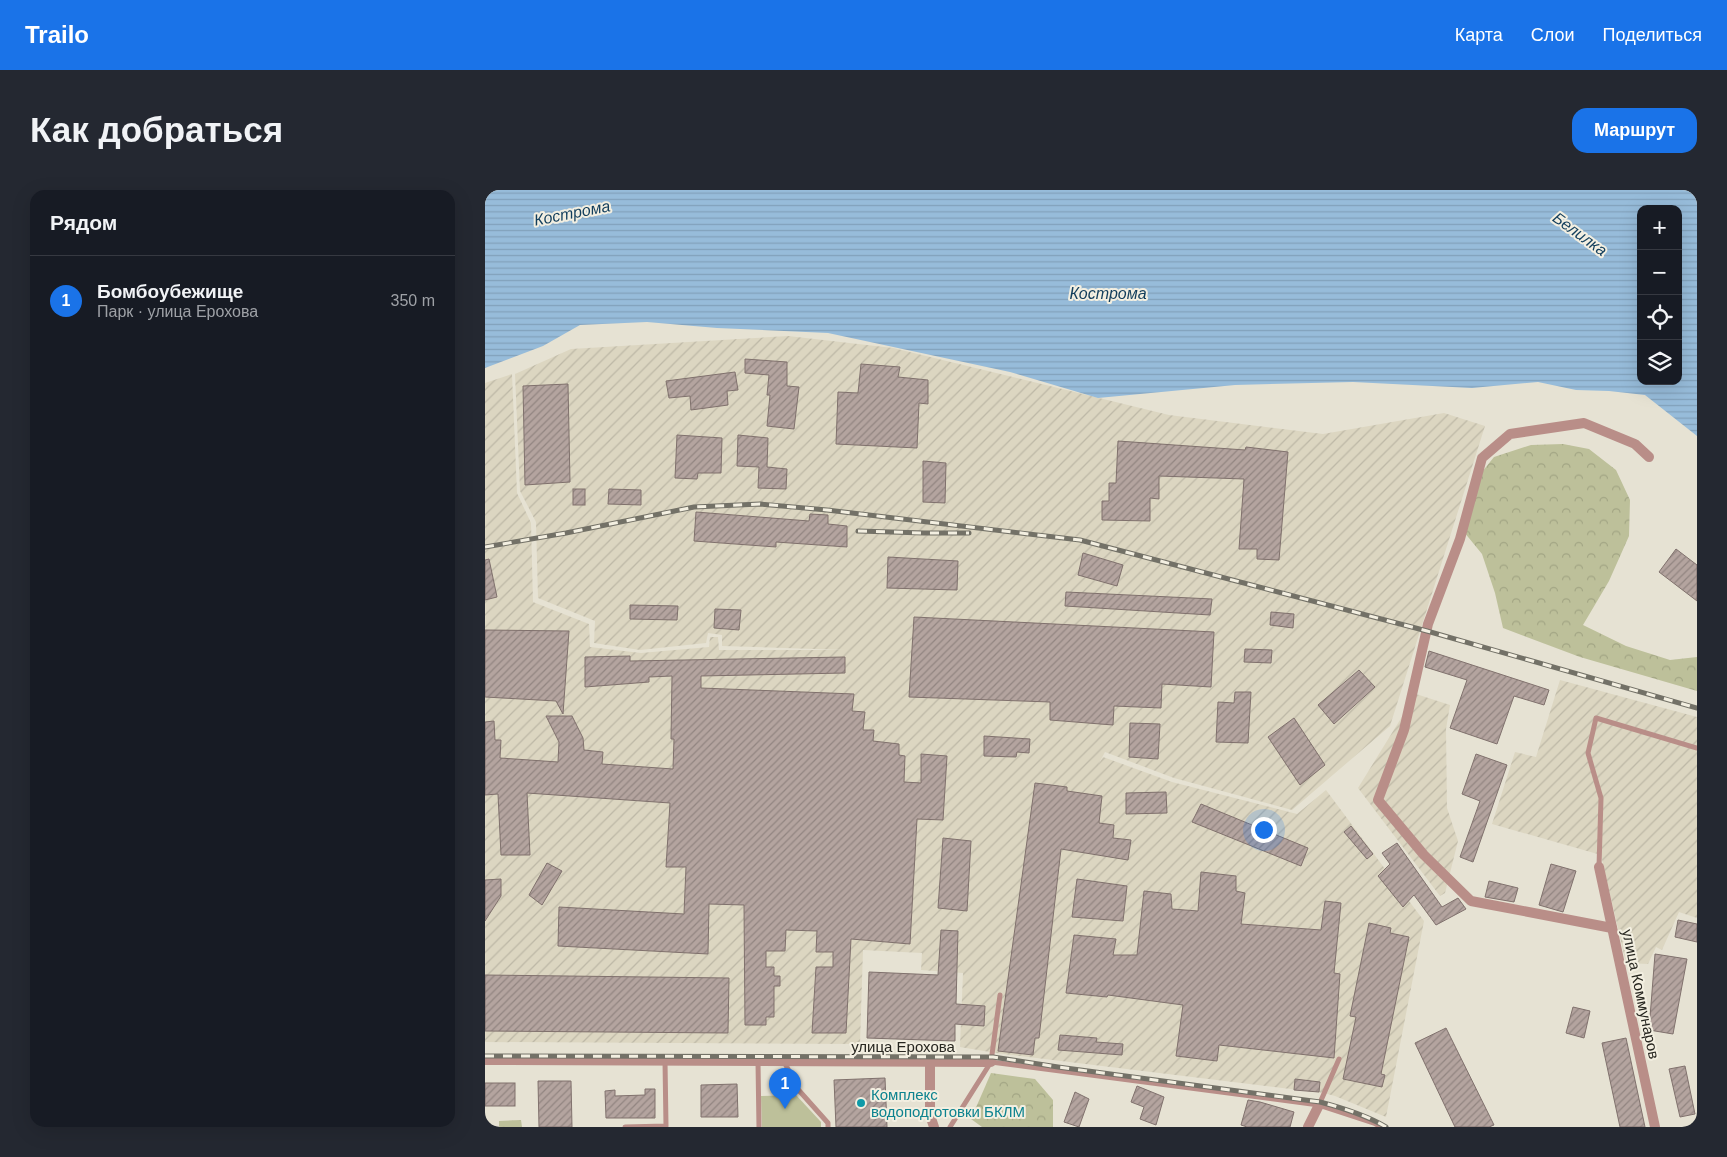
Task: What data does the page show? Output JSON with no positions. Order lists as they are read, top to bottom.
{
  "streets": {
    "street": ["улица Коммунаров", "улица Ерохова"]
  },
  "water": ["Кострома", "Белилка"],
  "places": ["Комплекс водоподготовки БКЛМ"],
  "page": {
    "header": "Trailo",
    "nav": ["Карта", "Слои", "Поделиться"],
    "buttons": "Маршрут",
    "title": "Как добраться",
    "heading": "Рядом",
    "map_buttons": ["+", "−"],
    "list": [
      {
        "mark": "1",
        "name": "Бомбоубежище",
        "note": "Парк · улица Ерохова",
        "value": "350 m"
      }
    ],
    "pins": "1"
  }
}
